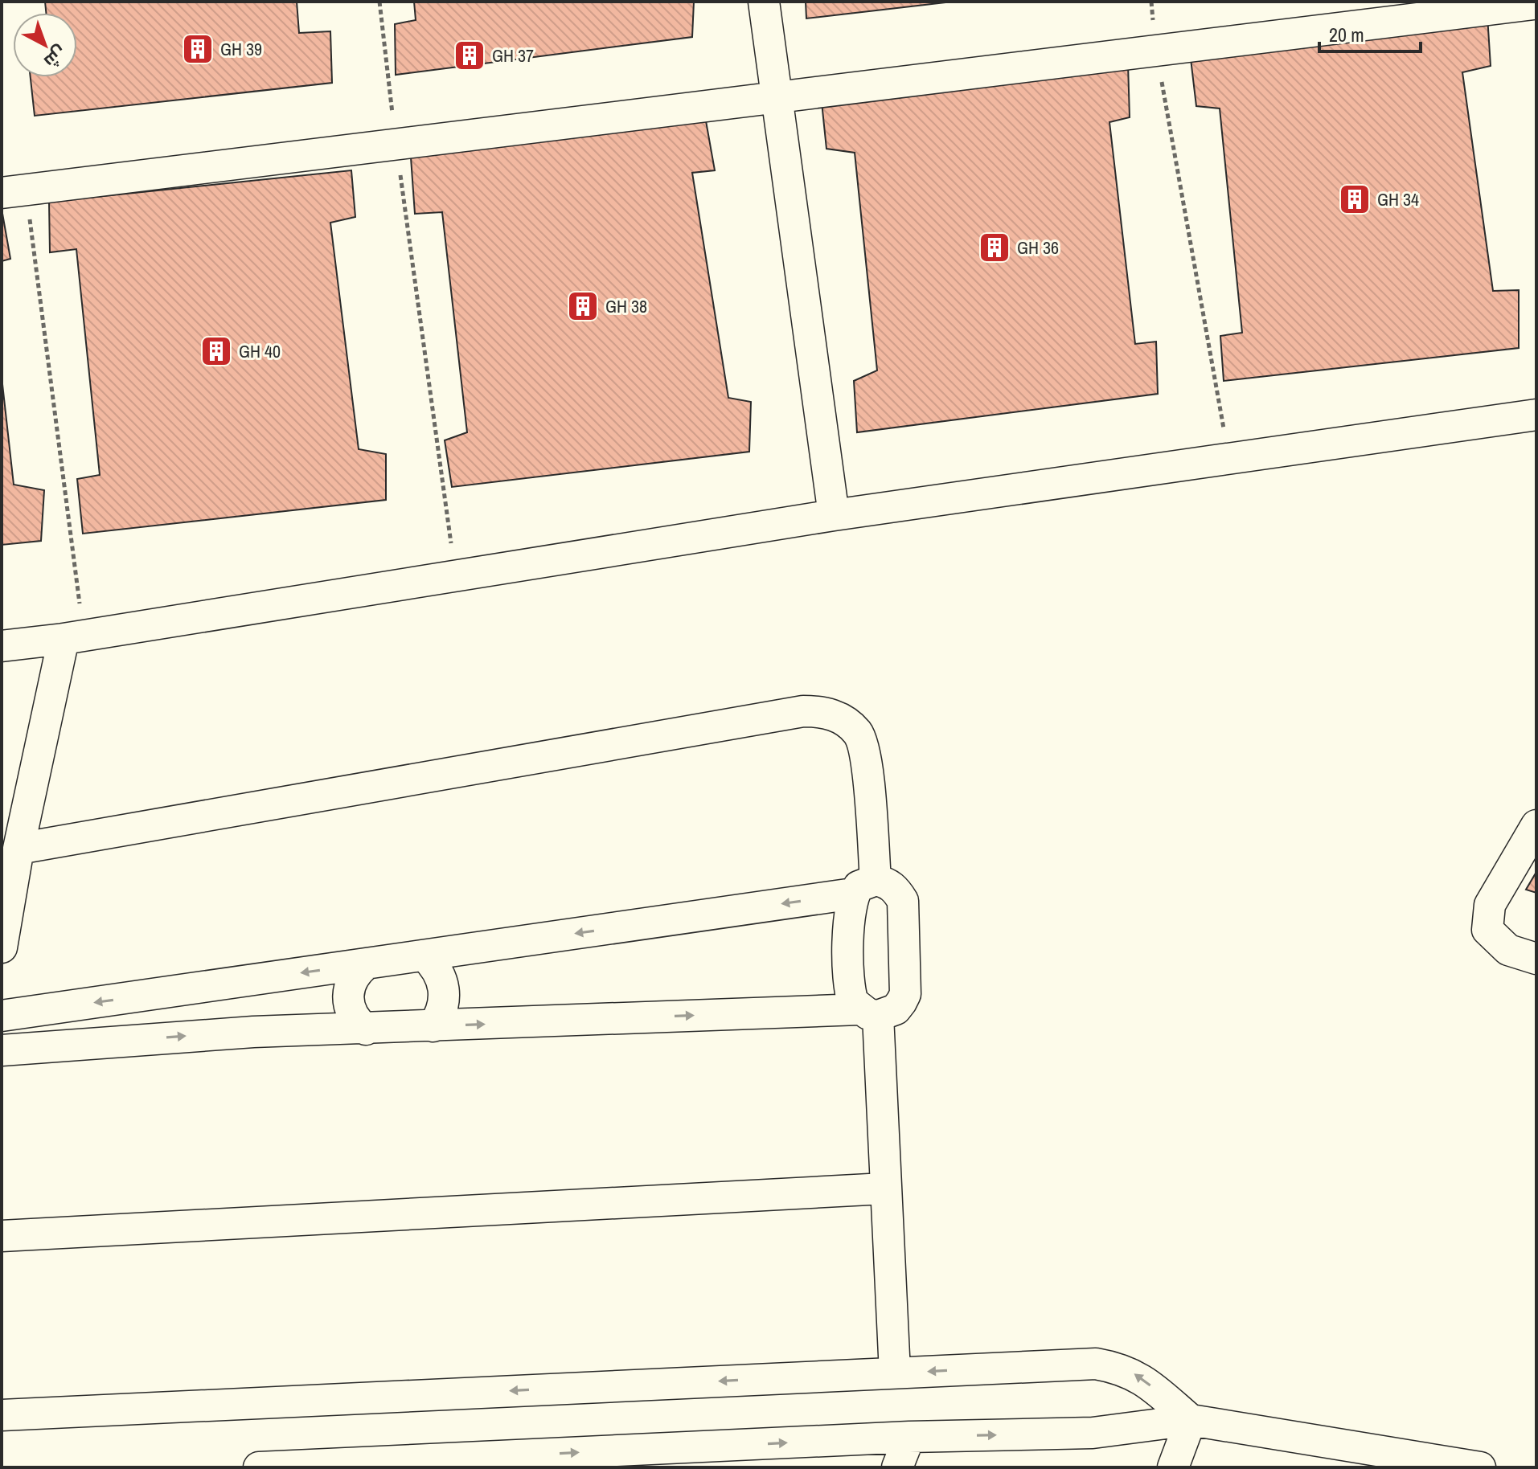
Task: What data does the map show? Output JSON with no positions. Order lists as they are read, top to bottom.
{
  "places": {
    "building": [
      "GH 39",
      "GH 37",
      "GH 34",
      "GH 36",
      "GH 38",
      "GH 40"
    ]
  },
  "scale_bar": "20 m",
  "north": "bottom right"
}
